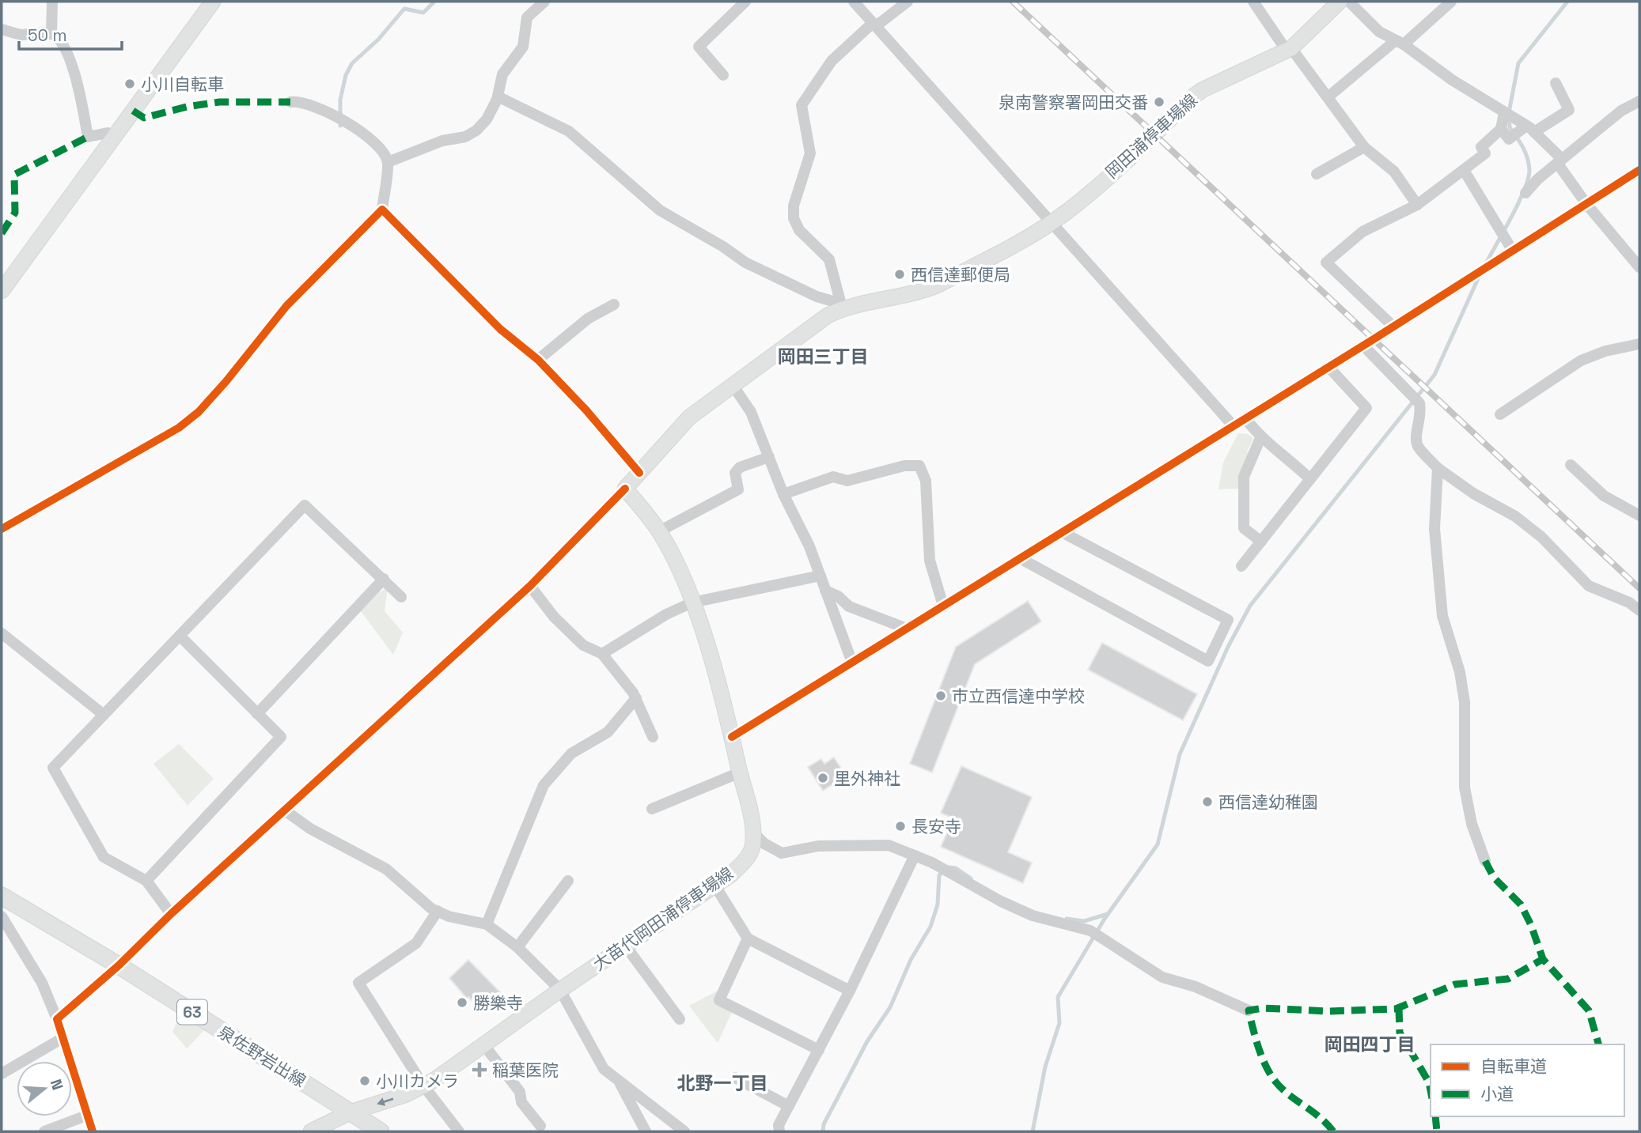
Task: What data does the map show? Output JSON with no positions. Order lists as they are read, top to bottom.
{
  "streets": {
    "main road": [
      "岡田浦停車場線",
      "大苗代岡田浦停車場線",
      "63",
      "泉佐野岩出線"
    ]
  },
  "crossings": [
    ["大苗代岡田浦停車場線", "泉佐野岩出線"]
  ],
  "districts": ["岡田三丁目", "岡田四丁目", "北野一丁目"],
  "places": {
    "other": [
      "小川自転車",
      "泉南警察署岡田交番",
      "西信達郵便局",
      "市立西信達中学校",
      "里外神社",
      "西信達幼稚園",
      "長安寺",
      "勝樂寺",
      "小川カメラ"
    ],
    "health": ["稲葉医院"]
  },
  "legend": ["自転車道", "小道"],
  "scale_bar": "50 m",
  "north": "right"
}
